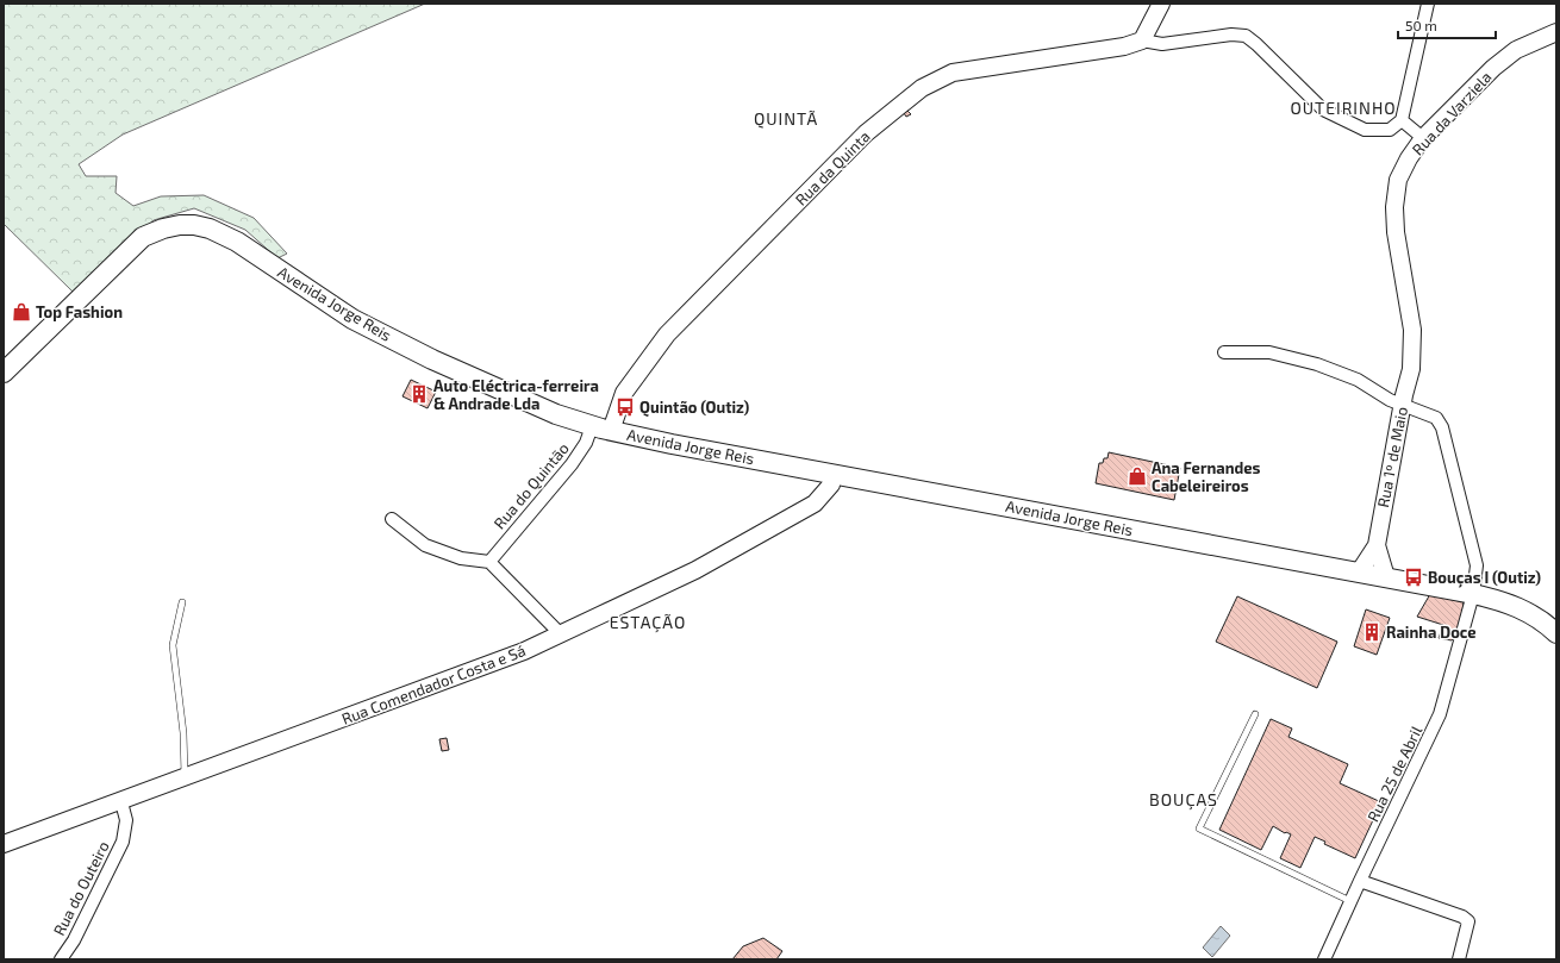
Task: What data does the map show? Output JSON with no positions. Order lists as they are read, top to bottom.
{
  "streets": {
    "main road": [
      "Rua da Varziela",
      "Rua da Quinta",
      "Avenida Jorge Reis",
      "Rua 1º de Maio",
      "Rua Comendador Costa e Sá"
    ],
    "street": ["Rua do Quintão", "Rua 25 de Abril", "Rua do Outeiro"]
  },
  "crossings": [
    ["Rua da Varziela", "Rua 1º de Maio"],
    ["Rua da Quinta", "Avenida Jorge Reis"],
    ["Avenida Jorge Reis", "Rua 1º de Maio"],
    ["Avenida Jorge Reis", "Rua do Quintão"],
    ["Avenida Jorge Reis", "Rua Comendador Costa e Sá"],
    ["Avenida Jorge Reis", "Rua 25 de Abril"],
    ["Rua 1º de Maio", "Rua 25 de Abril"],
    ["Rua Comendador Costa e Sá", "Rua do Outeiro"]
  ],
  "districts": [
    "OUTEIRINHO",
    "QUINTÃ",
    "ESTAÇÃO",
    "BOUÇAS"
  ],
  "places": {
    "shop": ["Top Fashion", "Ana Fernandes Cabeleireiros"],
    "building": ["Auto Eléctrica-ferreira & Andrade Lda", "Rainha Doce"],
    "bus stop": ["Quintão (Outiz)", "Bouças I (Outiz)"]
  },
  "scale_bar": "50 m"
}
